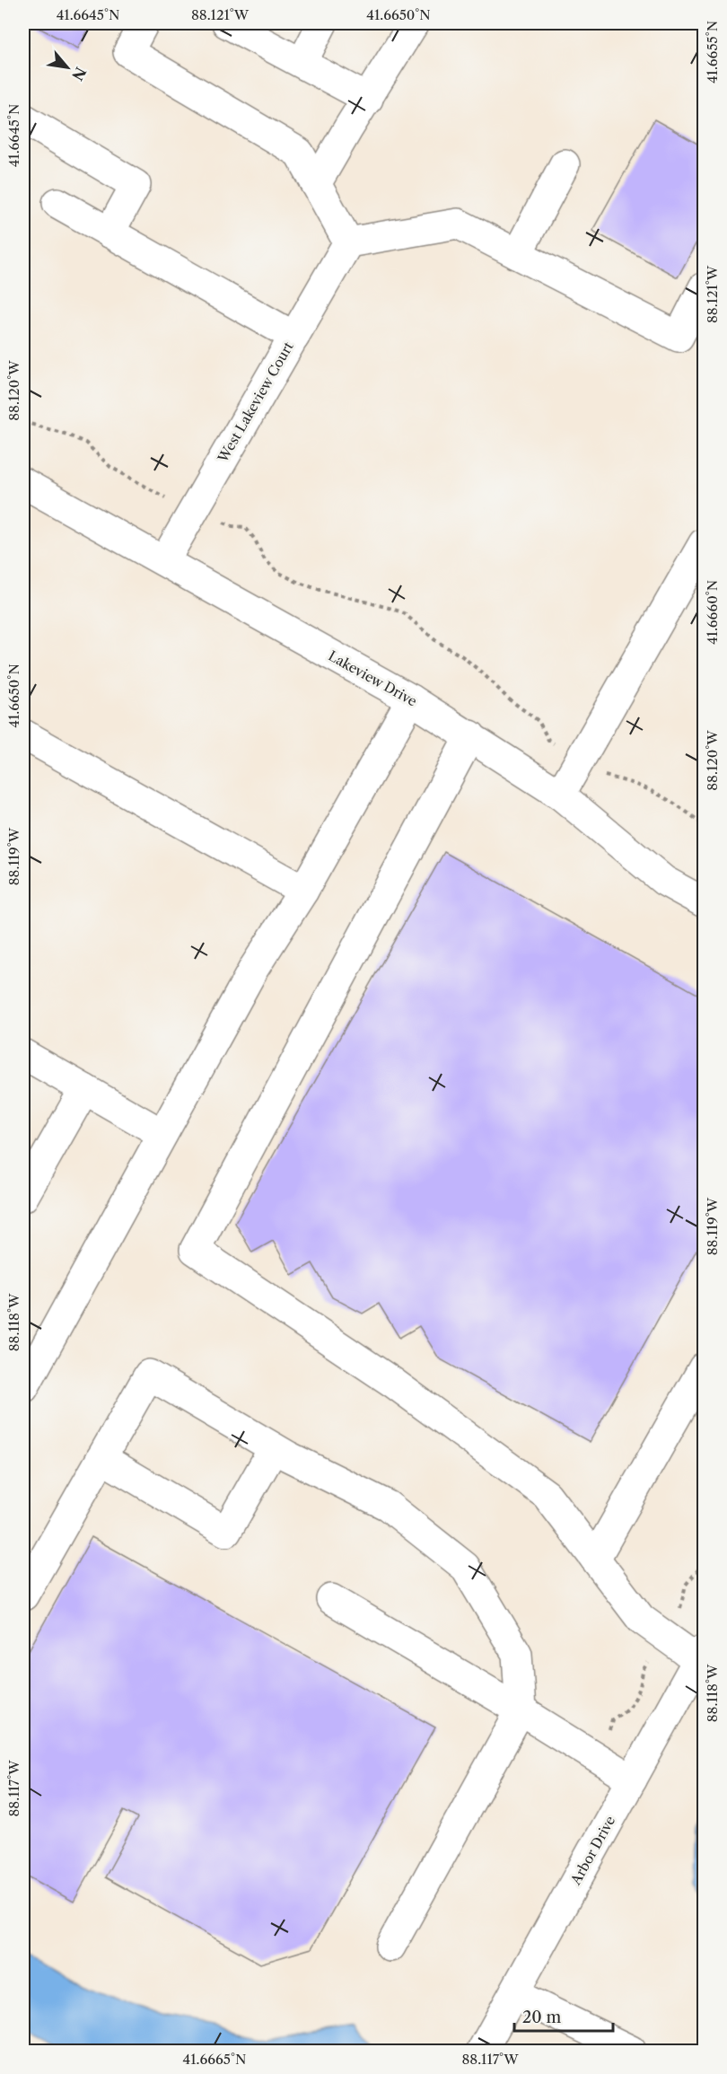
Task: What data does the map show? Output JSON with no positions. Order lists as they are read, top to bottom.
{
  "streets": {
    "street": ["West Lakeview Court", "Lakeview Drive", "Arbor Drive"]
  },
  "crossings": [
    ["West Lakeview Court", "Lakeview Drive"]
  ],
  "scale_bar": "20 m",
  "north": "bottom right",
  "coordinates": [
    "41.6645°N",
    "88.121°W",
    "41.6650°N",
    "41.6655°N",
    "88.120°W",
    "41.6660°N",
    "88.119°W",
    "88.118°W",
    "88.117°W",
    "41.6665°N"
  ]
}
